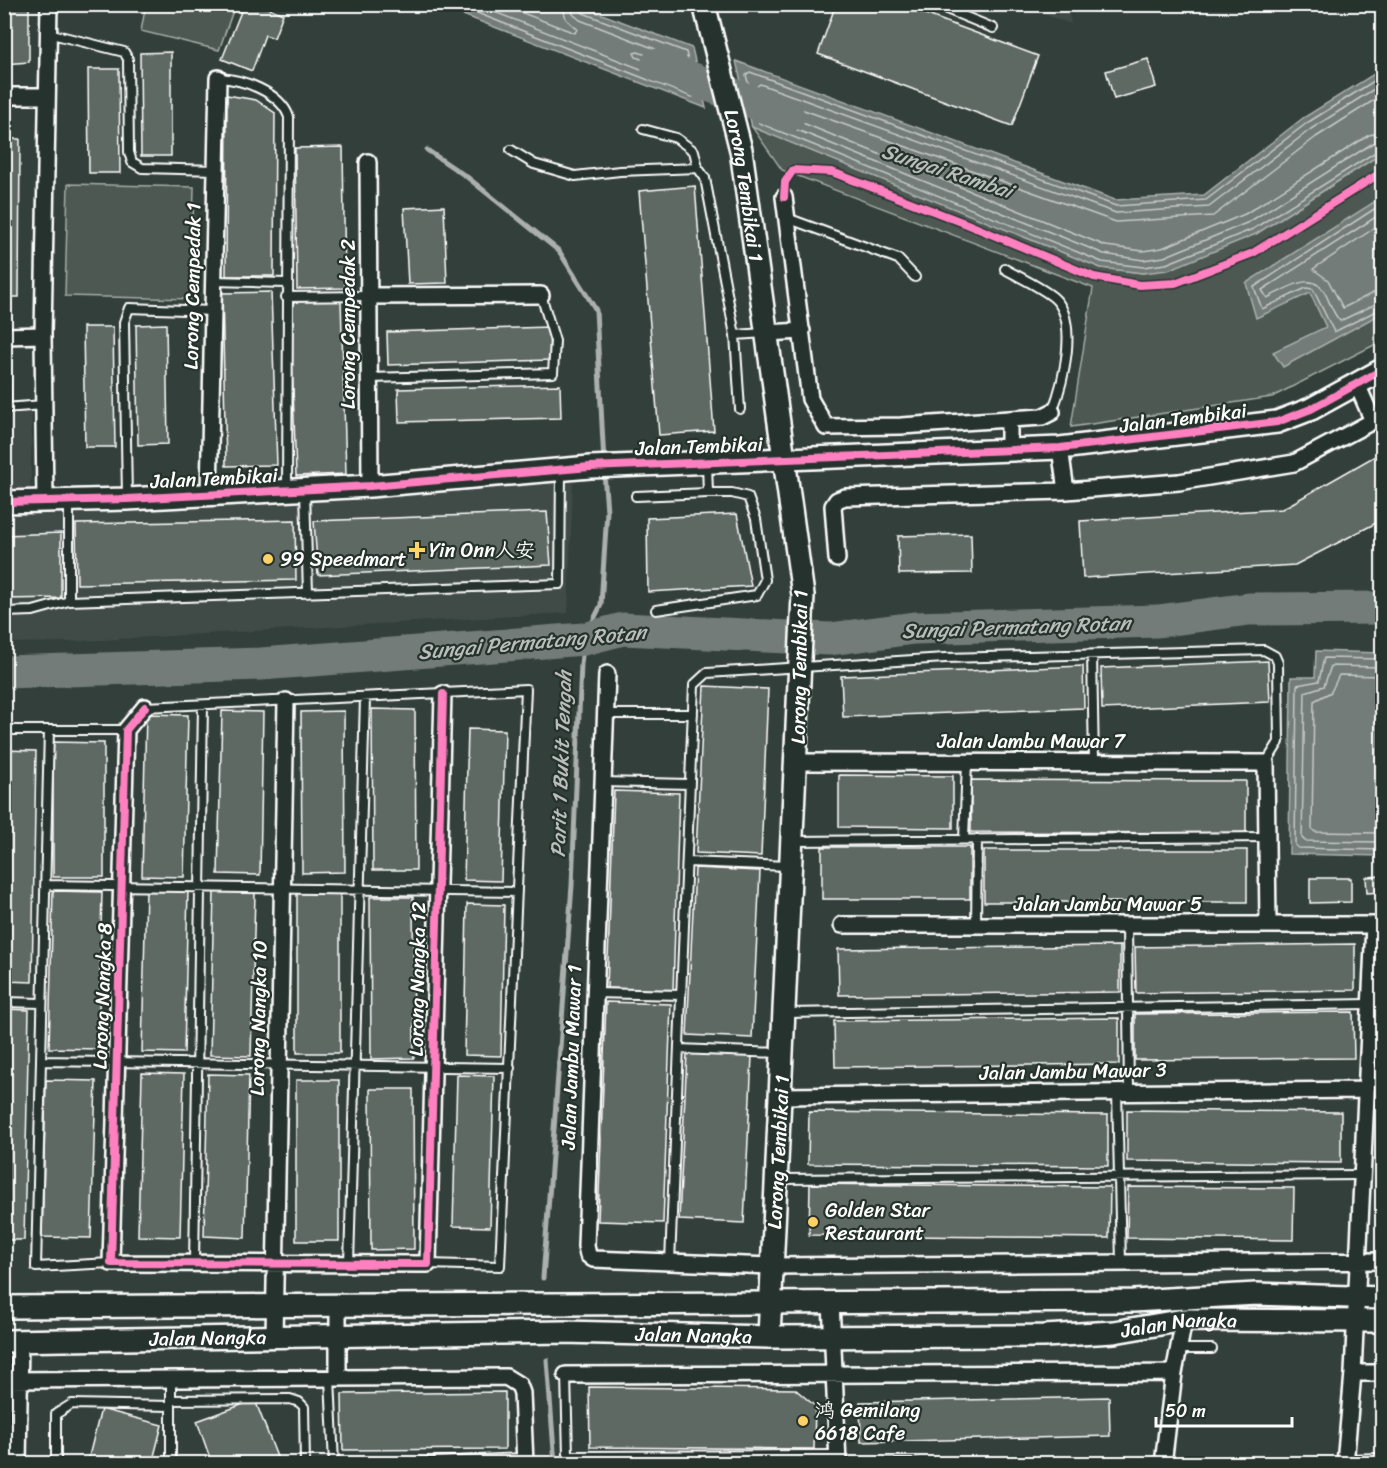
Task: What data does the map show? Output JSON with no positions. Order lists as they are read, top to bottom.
{
  "streets": {
    "street": [
      "Lorong Tembikai 1",
      "Lorong Cempedak 1",
      "Lorong Cempedak 2",
      "Jalan Tembikai",
      "Jalan Jambu Mawar 7",
      "Jalan Jambu Mawar 5",
      "Lorong Nangka 12",
      "Lorong Nangka 8",
      "Lorong Nangka 10",
      "Jalan Jambu Mawar 1",
      "Jalan Jambu Mawar 3",
      "Jalan Nangka"
    ]
  },
  "crossings": [
    ["Lorong Tembikai 1", "Jalan Tembikai"],
    ["Lorong Tembikai 1", "Jalan Jambu Mawar 7"],
    ["Lorong Tembikai 1", "Jalan Jambu Mawar 1"],
    ["Lorong Tembikai 1", "Jalan Jambu Mawar 3"],
    ["Lorong Tembikai 1", "Jalan Nangka"],
    ["Lorong Cempedak 1", "Jalan Tembikai"],
    ["Lorong Cempedak 2", "Jalan Tembikai"],
    ["Lorong Nangka 10", "Jalan Nangka"]
  ],
  "water": ["Sungai Rambai", "Sungai Permatang Rotan", "Parit 1 Bukit Tengah"],
  "places": {
    "health": ["Yin Onn人安"],
    "other": ["99 Speedmart", "Golden Star Restaurant", "鸿 Gemilang 6618 Cafe"]
  },
  "scale_bar": "50 m"
}
